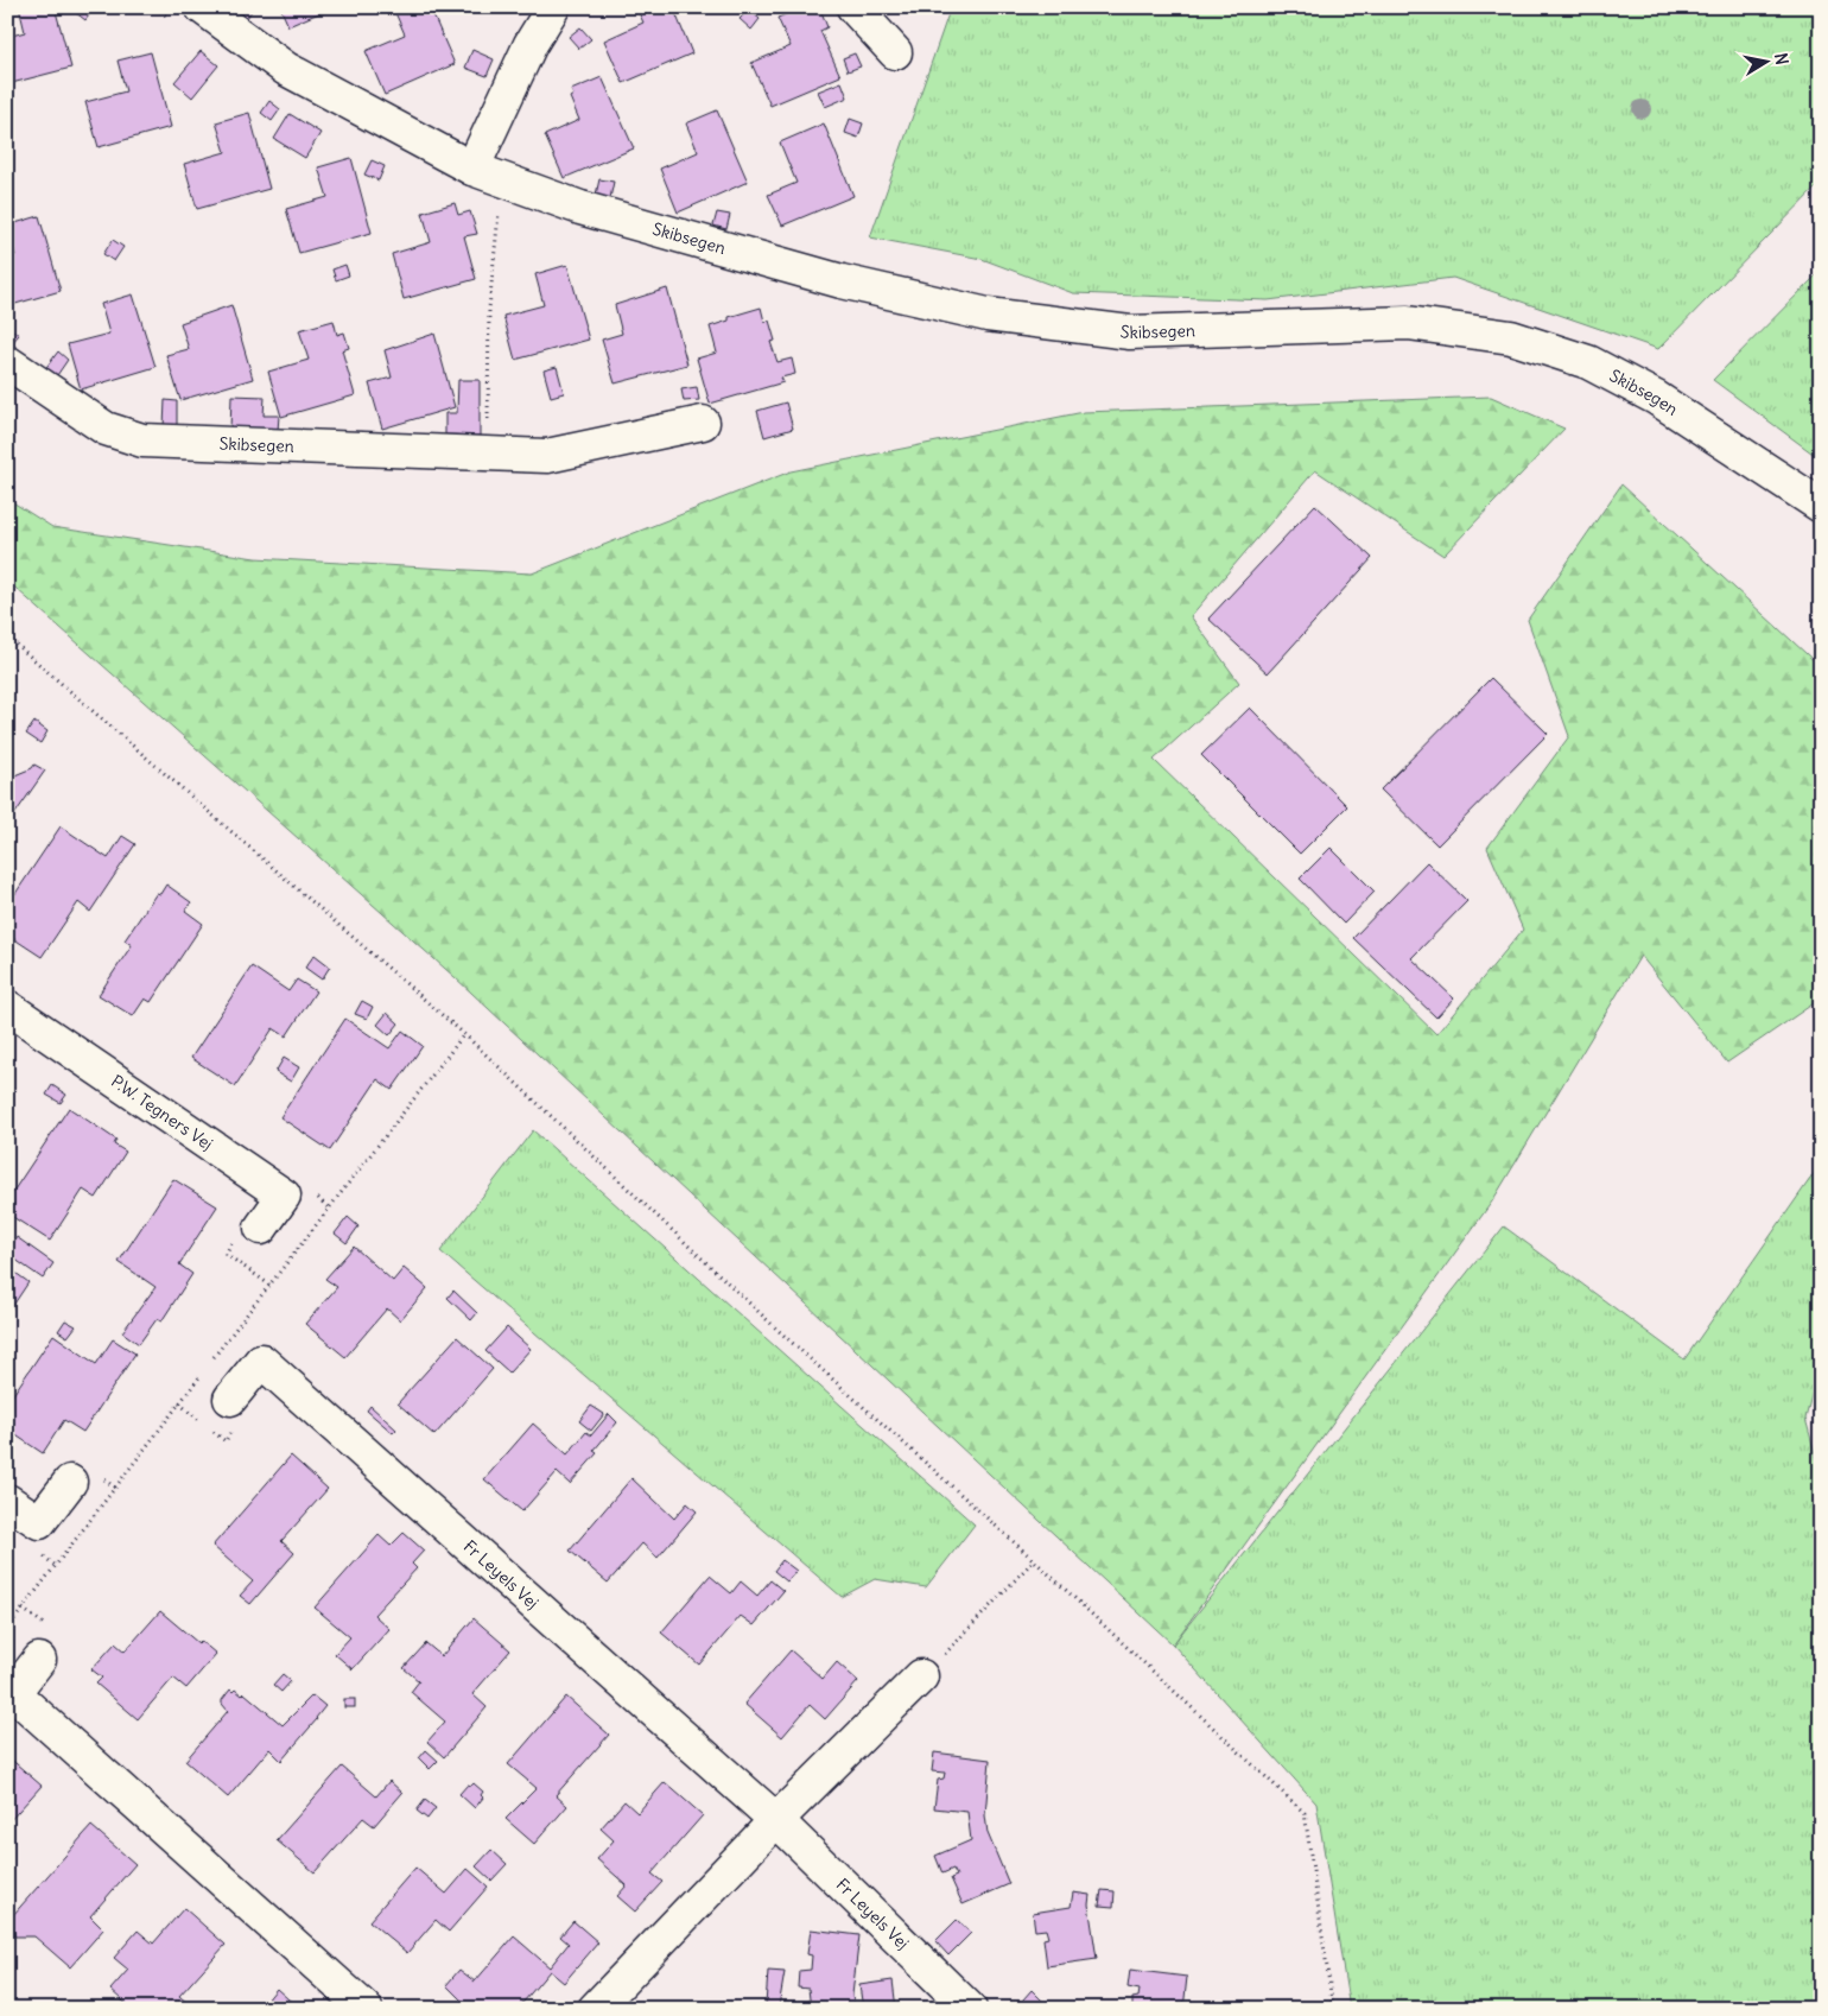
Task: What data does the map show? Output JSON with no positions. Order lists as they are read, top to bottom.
{
  "streets": {
    "street": ["Skibsegen", "P.W. Tegners Vej", "Fr Leyels Vej"]
  },
  "north": "right"
}
